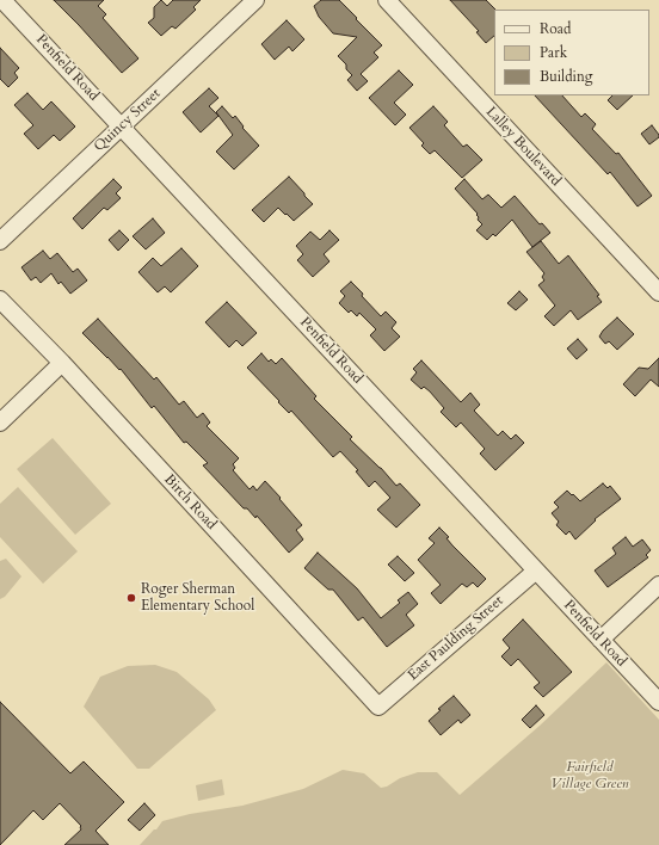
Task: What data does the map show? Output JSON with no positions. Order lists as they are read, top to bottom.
{
  "streets": {
    "street": [
      "Penfield Road",
      "Quincy Street",
      "Lalley Boulevard",
      "Birch Road",
      "East Paulding Street"
    ]
  },
  "crossings": [
    ["Penfield Road", "Quincy Street"],
    ["Penfield Road", "East Paulding Street"],
    ["Birch Road", "East Paulding Street"]
  ],
  "parks": ["Fairfield Village Green"],
  "places": ["Roger Sherman Elementary School"],
  "legend": ["Road", "Park", "Building"]
}
